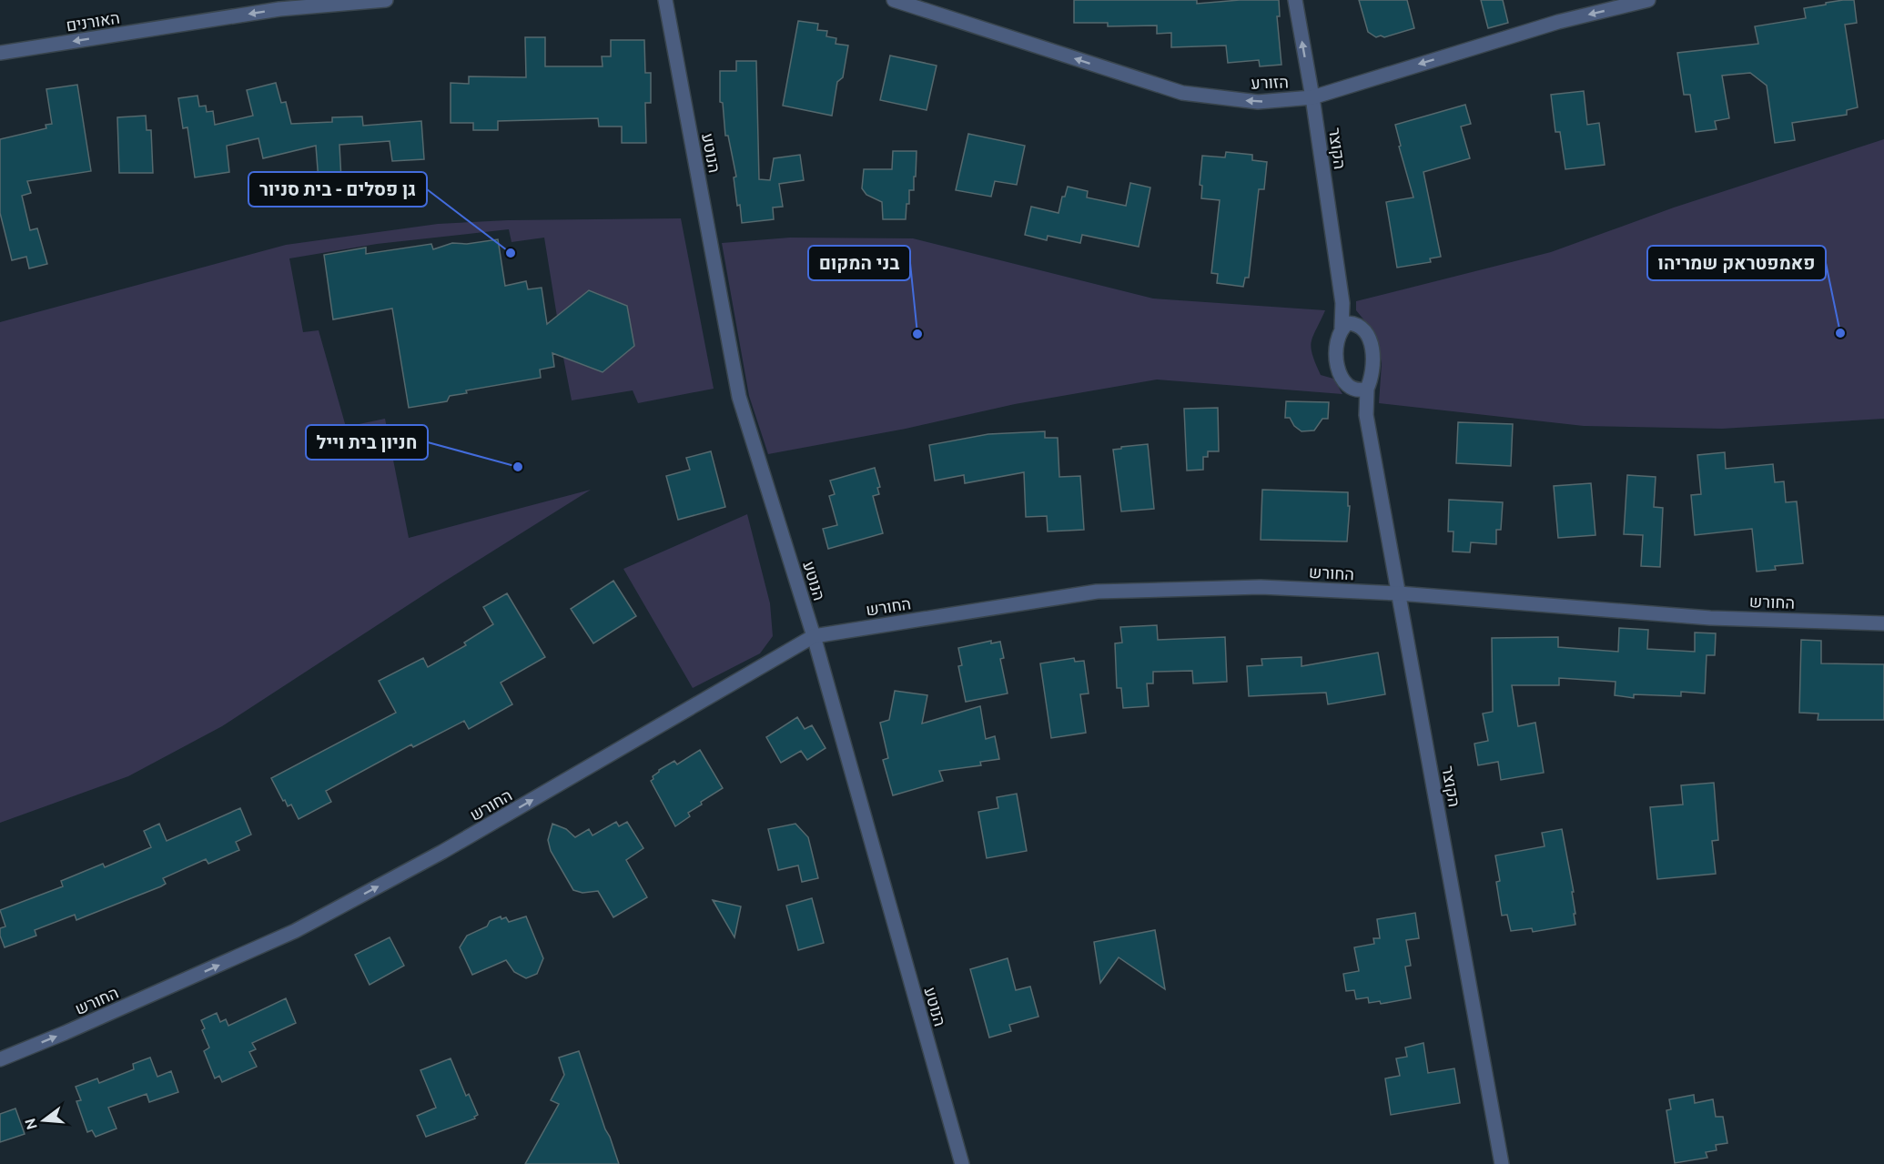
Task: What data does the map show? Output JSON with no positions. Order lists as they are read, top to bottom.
{
  "streets": {
    "street": [
      "האורנים",
      "הזורע",
      "הקוצר",
      "הנוטע",
      "החורש"
    ]
  },
  "crossings": [
    ["הזורע", "הקוצר"],
    ["הקוצר", "החורש"],
    ["הנוטע", "החורש"]
  ],
  "one_way": ["האורנים", "הזורע", "החורש"],
  "places": [
    "גן פסלים - בית סניור",
    "פאמפטראק שמריהו",
    "בני המקום",
    "חניון בית וייל"
  ],
  "north": "left"
}
